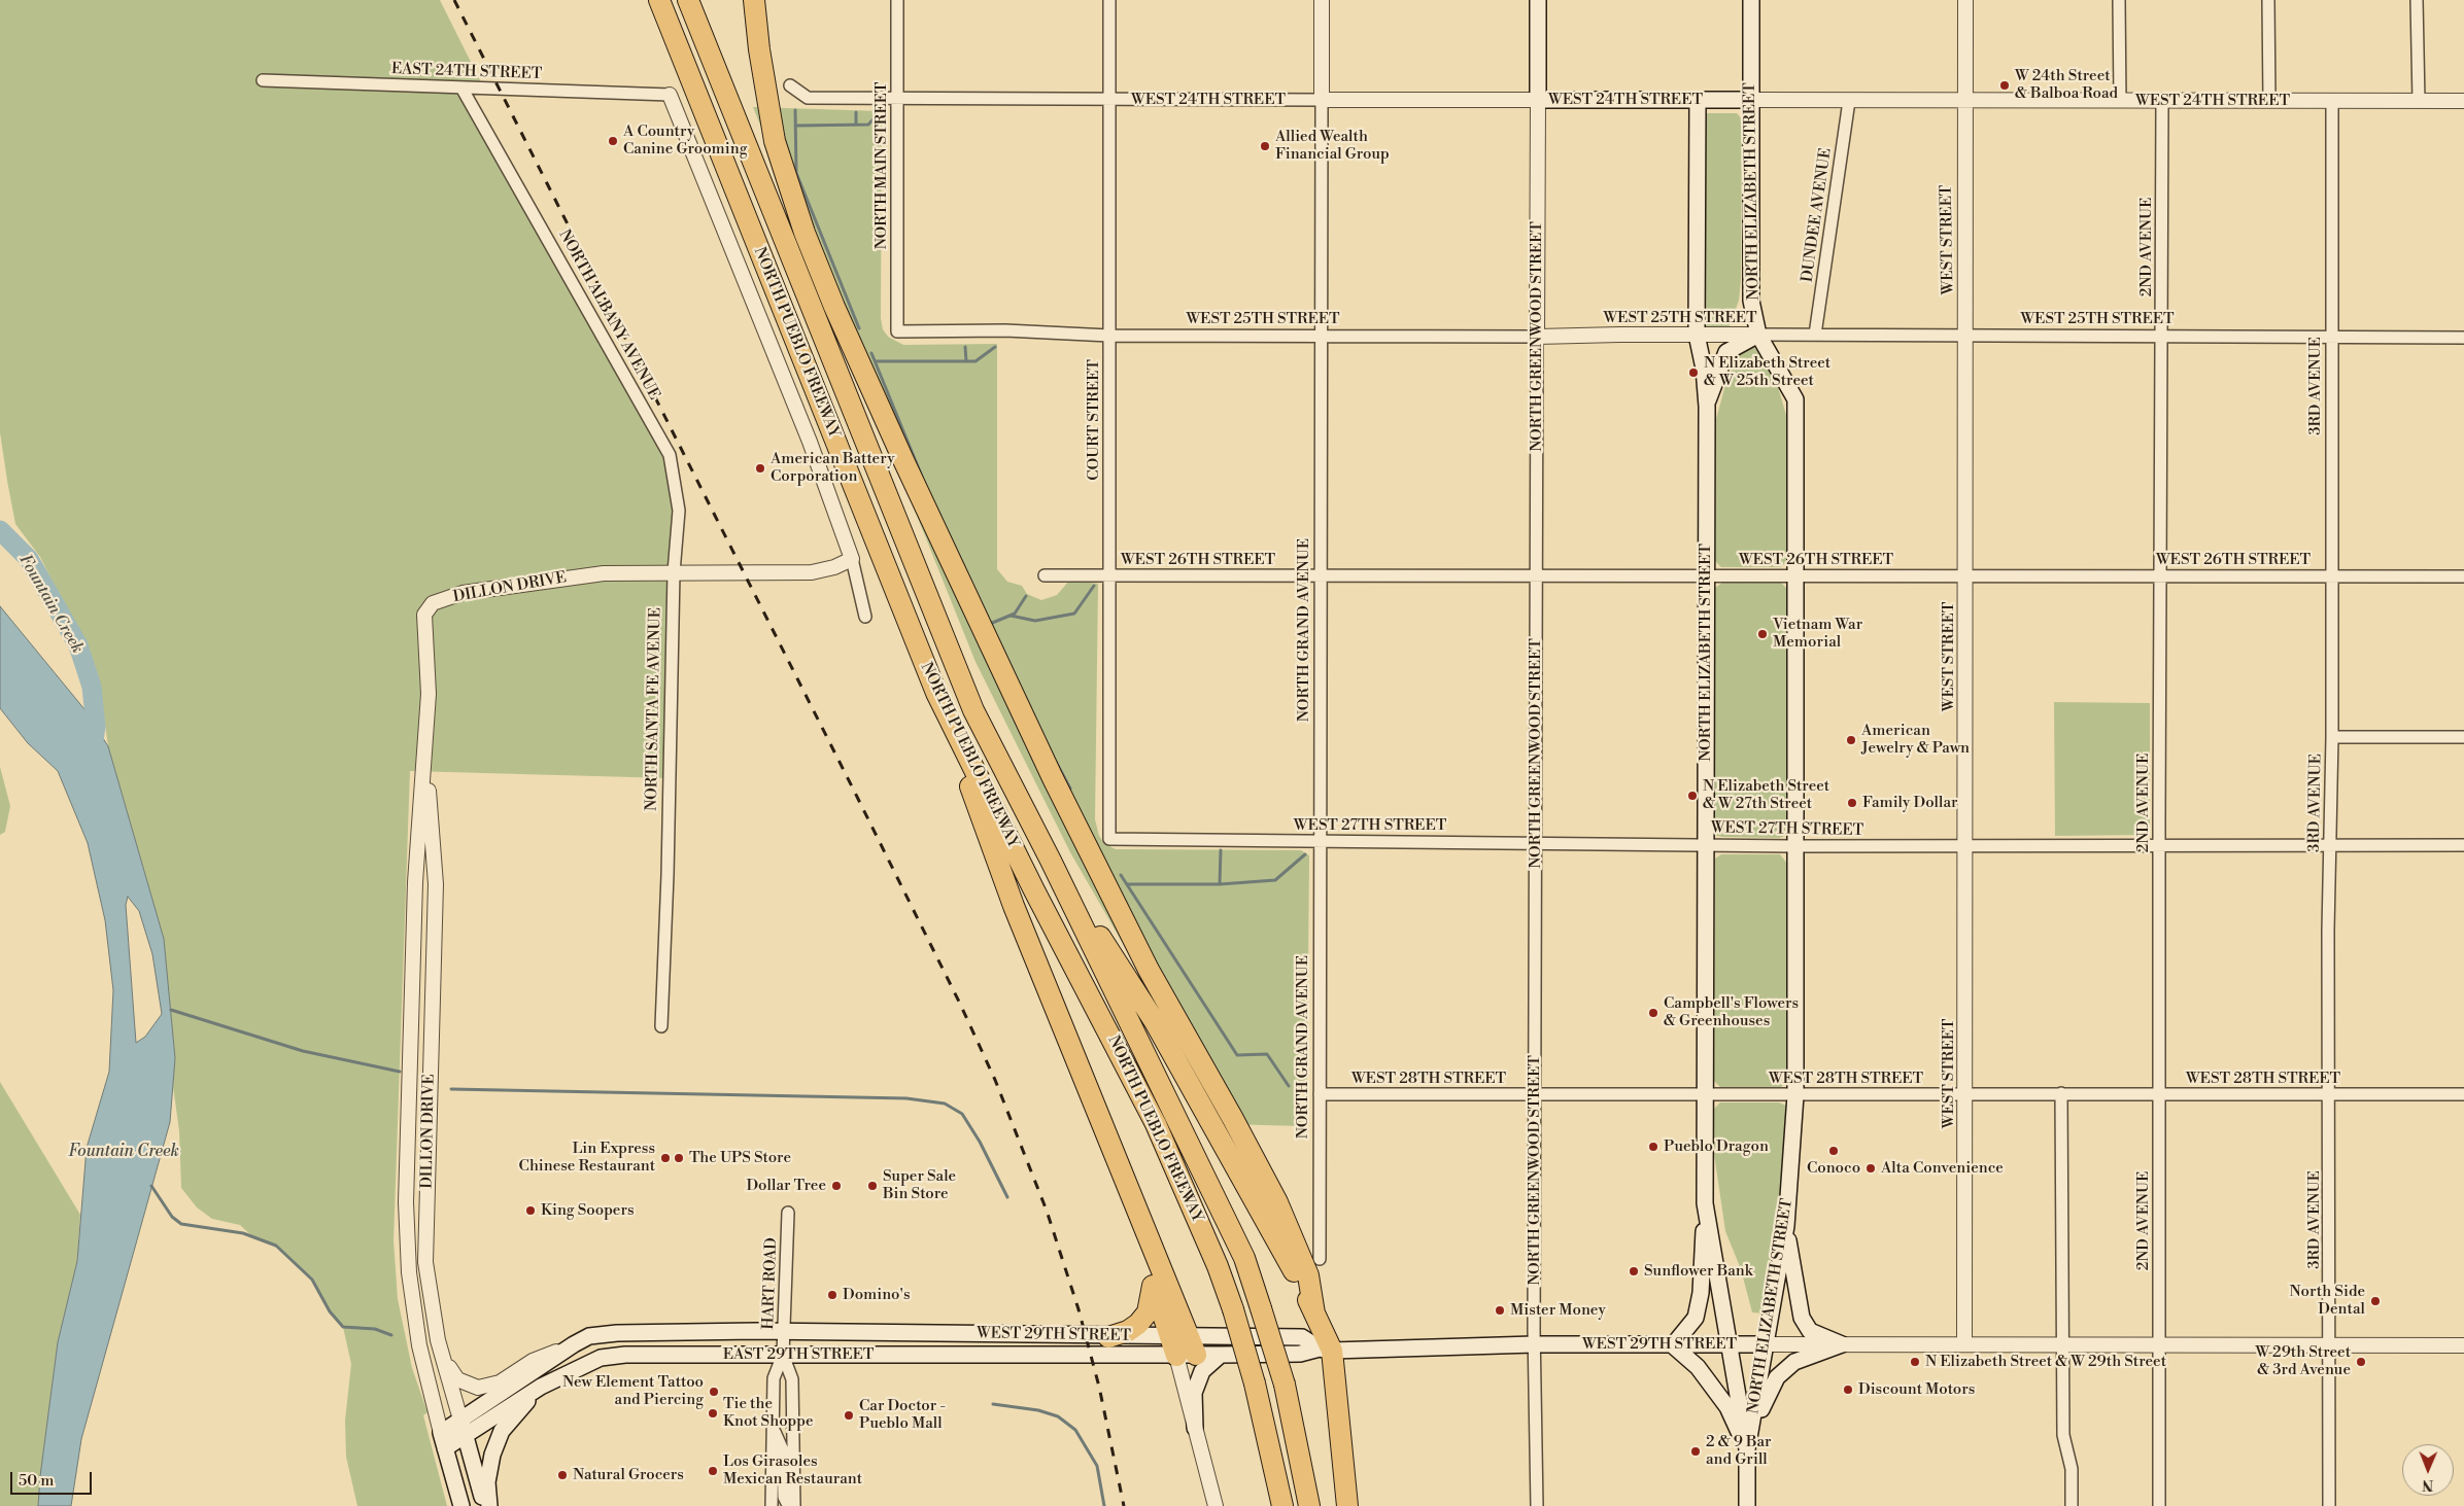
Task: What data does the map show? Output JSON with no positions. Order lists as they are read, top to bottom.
{
  "streets": {
    "highway": ["NORTH PUEBLO FREEWAY"],
    "main road": [
      "WEST 24TH STREET",
      "NORTH ELIZABETH STREET",
      "NORTH GREENWOOD STREET",
      "DILLON DRIVE",
      "WEST 29TH STREET",
      "EAST 29TH STREET"
    ],
    "street": [
      "EAST 24TH STREET",
      "NORTH MAIN STREET",
      "DUNDEE AVENUE",
      "WEST STREET",
      "2ND AVENUE",
      "NORTH ALBANY AVENUE",
      "WEST 25TH STREET",
      "3RD AVENUE",
      "COURT STREET",
      "WEST 26TH STREET",
      "NORTH GRAND AVENUE",
      "NORTH SANTA FE AVENUE",
      "WEST 27TH STREET",
      "WEST 28TH STREET",
      "HART ROAD"
    ]
  },
  "crossings": [
    ["EAST 24TH STREET", "NORTH ALBANY AVENUE"],
    ["WEST 24TH STREET", "NORTH MAIN STREET"],
    ["WEST 24TH STREET", "NORTH ELIZABETH STREET"],
    ["WEST 24TH STREET", "DUNDEE AVENUE"],
    ["WEST 24TH STREET", "WEST STREET"],
    ["WEST 24TH STREET", "2ND AVENUE"],
    ["WEST 24TH STREET", "NORTH GREENWOOD STREET"],
    ["WEST 24TH STREET", "3RD AVENUE"],
    ["WEST 24TH STREET", "COURT STREET"],
    ["WEST 24TH STREET", "NORTH GRAND AVENUE"],
    ["NORTH MAIN STREET", "WEST 25TH STREET"],
    ["NORTH ELIZABETH STREET", "WEST 25TH STREET"],
    ["NORTH ELIZABETH STREET", "WEST 26TH STREET"],
    ["NORTH ELIZABETH STREET", "WEST 27TH STREET"],
    ["NORTH ELIZABETH STREET", "WEST 28TH STREET"],
    ["NORTH ELIZABETH STREET", "WEST 29TH STREET"],
    ["DUNDEE AVENUE", "WEST 25TH STREET"],
    ["WEST STREET", "WEST 25TH STREET"],
    ["WEST STREET", "WEST 26TH STREET"],
    ["WEST STREET", "WEST 27TH STREET"],
    ["WEST STREET", "WEST 28TH STREET"],
    ["WEST STREET", "WEST 29TH STREET"],
    ["2ND AVENUE", "WEST 25TH STREET"],
    ["2ND AVENUE", "WEST 26TH STREET"],
    ["2ND AVENUE", "WEST 27TH STREET"],
    ["2ND AVENUE", "WEST 28TH STREET"],
    ["2ND AVENUE", "WEST 29TH STREET"],
    ["NORTH ALBANY AVENUE", "DILLON DRIVE"],
    ["NORTH ALBANY AVENUE", "NORTH SANTA FE AVENUE"],
    ["WEST 25TH STREET", "NORTH GREENWOOD STREET"],
    ["WEST 25TH STREET", "3RD AVENUE"],
    ["WEST 25TH STREET", "COURT STREET"],
    ["WEST 25TH STREET", "NORTH GRAND AVENUE"],
    ["NORTH GREENWOOD STREET", "WEST 26TH STREET"],
    ["NORTH GREENWOOD STREET", "WEST 27TH STREET"],
    ["NORTH GREENWOOD STREET", "WEST 28TH STREET"],
    ["NORTH GREENWOOD STREET", "WEST 29TH STREET"],
    ["3RD AVENUE", "WEST 26TH STREET"],
    ["3RD AVENUE", "WEST 27TH STREET"],
    ["3RD AVENUE", "WEST 28TH STREET"],
    ["3RD AVENUE", "WEST 29TH STREET"],
    ["COURT STREET", "WEST 26TH STREET"],
    ["COURT STREET", "WEST 27TH STREET"],
    ["WEST 26TH STREET", "NORTH GRAND AVENUE"],
    ["DILLON DRIVE", "NORTH SANTA FE AVENUE"],
    ["DILLON DRIVE", "EAST 29TH STREET"],
    ["NORTH GRAND AVENUE", "WEST 27TH STREET"],
    ["NORTH GRAND AVENUE", "WEST 28TH STREET"],
    ["HART ROAD", "WEST 29TH STREET"],
    ["HART ROAD", "EAST 29TH STREET"],
    ["WEST 29TH STREET", "EAST 29TH STREET"]
  ],
  "water": ["Fountain Creek"],
  "places": [
    "W 24th Street & Balboa Road",
    "A Country Canine Grooming",
    "Allied Wealth Financial Group",
    "N Elizabeth Street & W 25th Street",
    "American Battery Corporation",
    "Vietnam War Memorial",
    "American Jewelry & Pawn",
    "N Elizabeth Street & W 27th Street",
    "Family Dollar",
    "Campbell's Flowers & Greenhouses",
    "Pueblo Dragon",
    "Conoco",
    "Lin Express Chinese Restaurant",
    "The UPS Store",
    "Alta Convenience",
    "Dollar Tree",
    "Super Sale Bin Store",
    "King Soopers",
    "Sunflower Bank",
    "Domino's",
    "North Side Dental",
    "Mister Money",
    "N Elizabeth Street & W 29th Street",
    "W 29th Street & 3rd Avenue",
    "Discount Motors",
    "New Element Tattoo and Piercing",
    "Tie the Knot Shoppe",
    "Car Doctor - Pueblo Mall",
    "2 & 9 Bar and Grill",
    "Los Girasoles Mexican Restaurant",
    "Natural Grocers"
  ],
  "scale_bar": "50 m",
  "north": "bottom"
}
